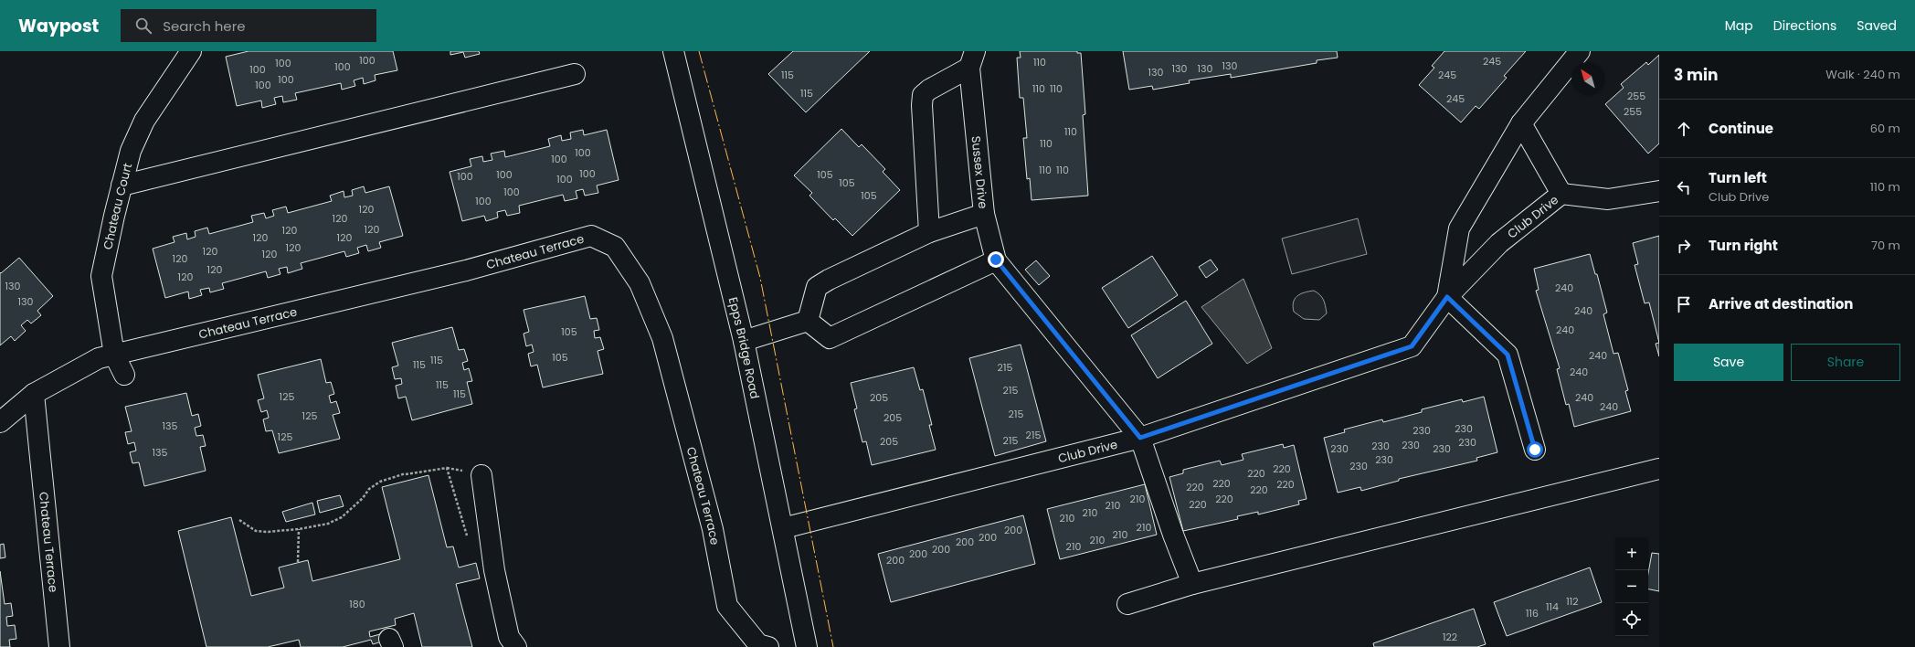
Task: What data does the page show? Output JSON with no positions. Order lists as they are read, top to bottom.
{
  "streets": {
    "street": [
      "Sussex Drive",
      "Chateau Court",
      "Club Drive",
      "Chateau Terrace",
      "Epps Bridge Road"
    ]
  },
  "crossings": [
    ["Chateau Court", "Chateau Terrace"],
    ["Club Drive", "Epps Bridge Road"]
  ],
  "house_numbers": [
    "100",
    "245",
    "110",
    "100",
    "130",
    "100",
    "130",
    "130",
    "100",
    "130",
    "115",
    "245",
    "100",
    "100",
    "110",
    "110",
    "115",
    "255",
    "245",
    "255",
    "110",
    "110",
    "100",
    "100",
    "110",
    "110",
    "100",
    "100",
    "105",
    "100",
    "100",
    "105",
    "100",
    "105",
    "100",
    "120",
    "120",
    "120",
    "120",
    "120",
    "120",
    "120",
    "120",
    "120",
    "120",
    "120",
    "120",
    "130",
    "240",
    "130",
    "240",
    "240",
    "105",
    "240",
    "105",
    "115",
    "115",
    "215",
    "240",
    "115",
    "215",
    "115",
    "125",
    "205",
    "240",
    "240",
    "215",
    "125",
    "205",
    "135",
    "230",
    "230",
    "215",
    "125",
    "215",
    "205",
    "230",
    "230",
    "230",
    "230",
    "230",
    "135",
    "230",
    "230",
    "220",
    "220",
    "220",
    "220",
    "220",
    "220",
    "210",
    "220",
    "220",
    "210",
    "210",
    "210",
    "210",
    "200",
    "210",
    "200",
    "210",
    "200",
    "210",
    "200",
    "200",
    "200",
    "112",
    "180",
    "114",
    "116",
    "122"
  ],
  "north": "top left",
  "page": {
    "header": "Waypost",
    "search": "Search here",
    "nav": ["Map", "Directions", "Saved"],
    "heading": ["3 min", "Walk · 240 m"],
    "list": [
      ["Continue", "60 m"],
      ["Turn left", "Club Drive", "110 m"],
      ["Turn right", "70 m"],
      "Arrive at destination"
    ],
    "buttons": ["Save", "Share"],
    "map_buttons": ["+", "−"]
  }
}
